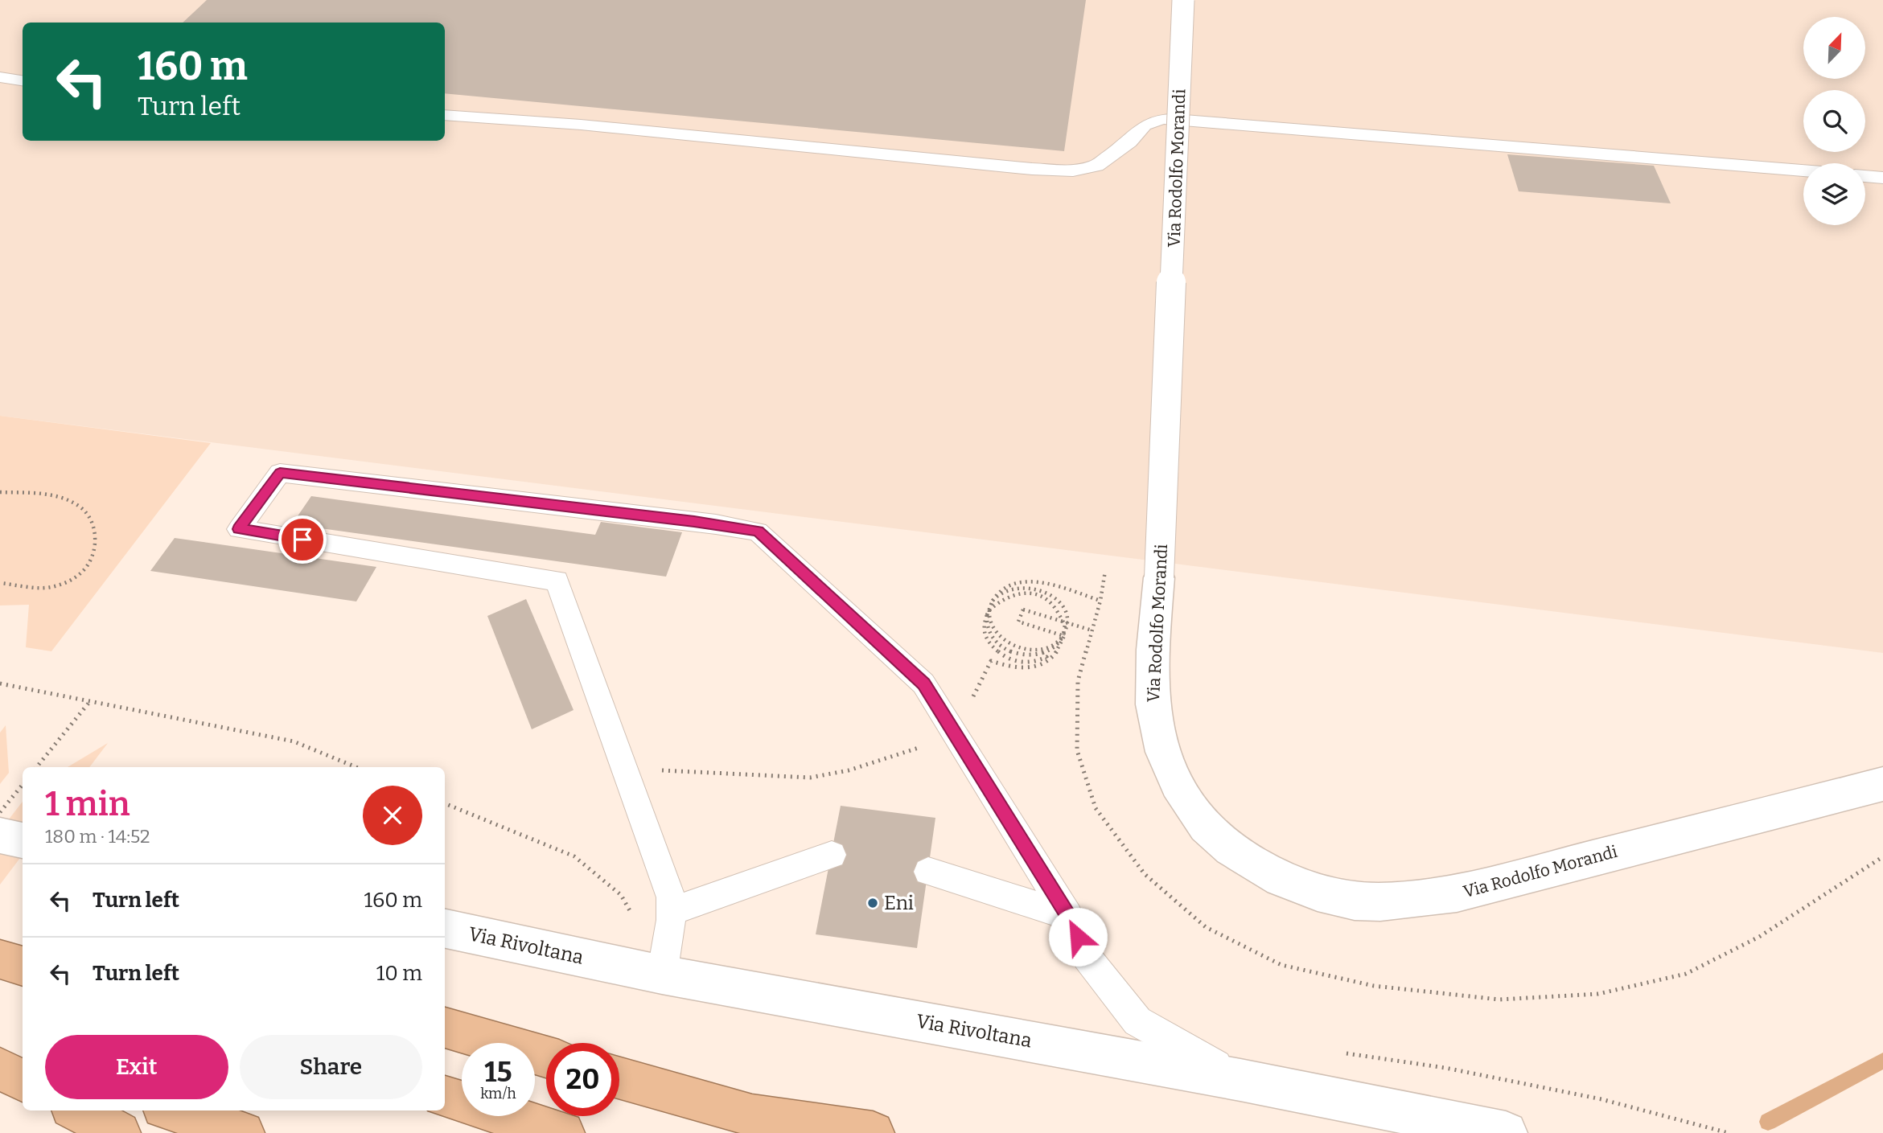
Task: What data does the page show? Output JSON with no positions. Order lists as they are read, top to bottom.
{
  "streets": {
    "main road": ["Via Rodolfo Morandi", "Via Rivoltana"]
  },
  "places": ["Eni"],
  "north": "top right",
  "page": {
    "turn": ["160 m", "Turn left"],
    "heading": ["1 min", "180 m · 14:52"],
    "list": [
      {
        "name": "Turn left",
        "value": "160 m"
      },
      {
        "name": "Turn left",
        "value": "10 m"
      }
    ],
    "buttons": ["Exit", "Share"],
    "speed": "15 km/h",
    "limit": "20"
  }
}
